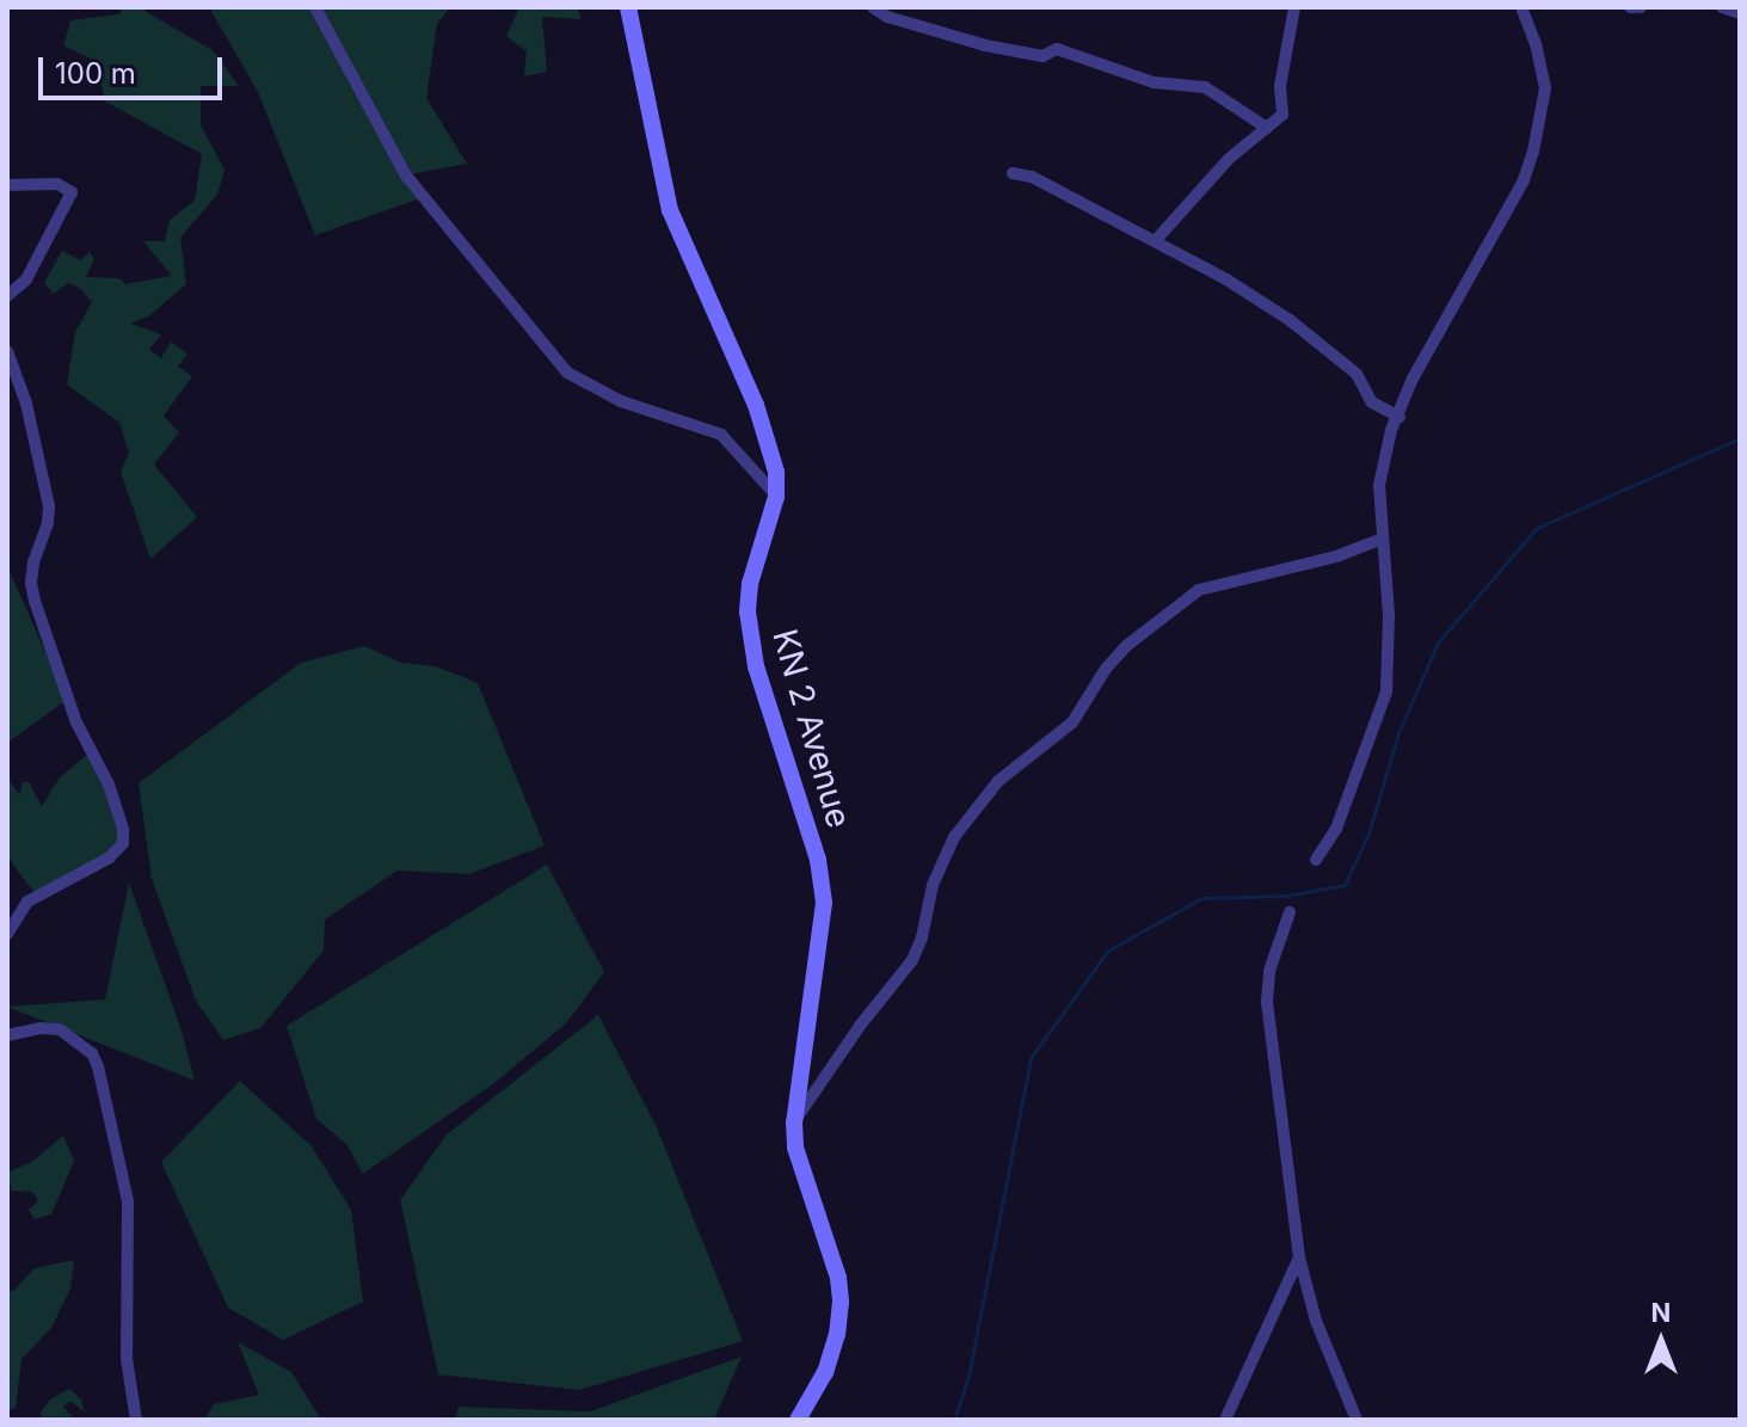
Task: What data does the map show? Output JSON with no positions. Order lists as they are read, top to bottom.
{
  "streets": {
    "main road": ["KN 2 Avenue"]
  },
  "scale_bar": "100 m",
  "north": "top"
}
